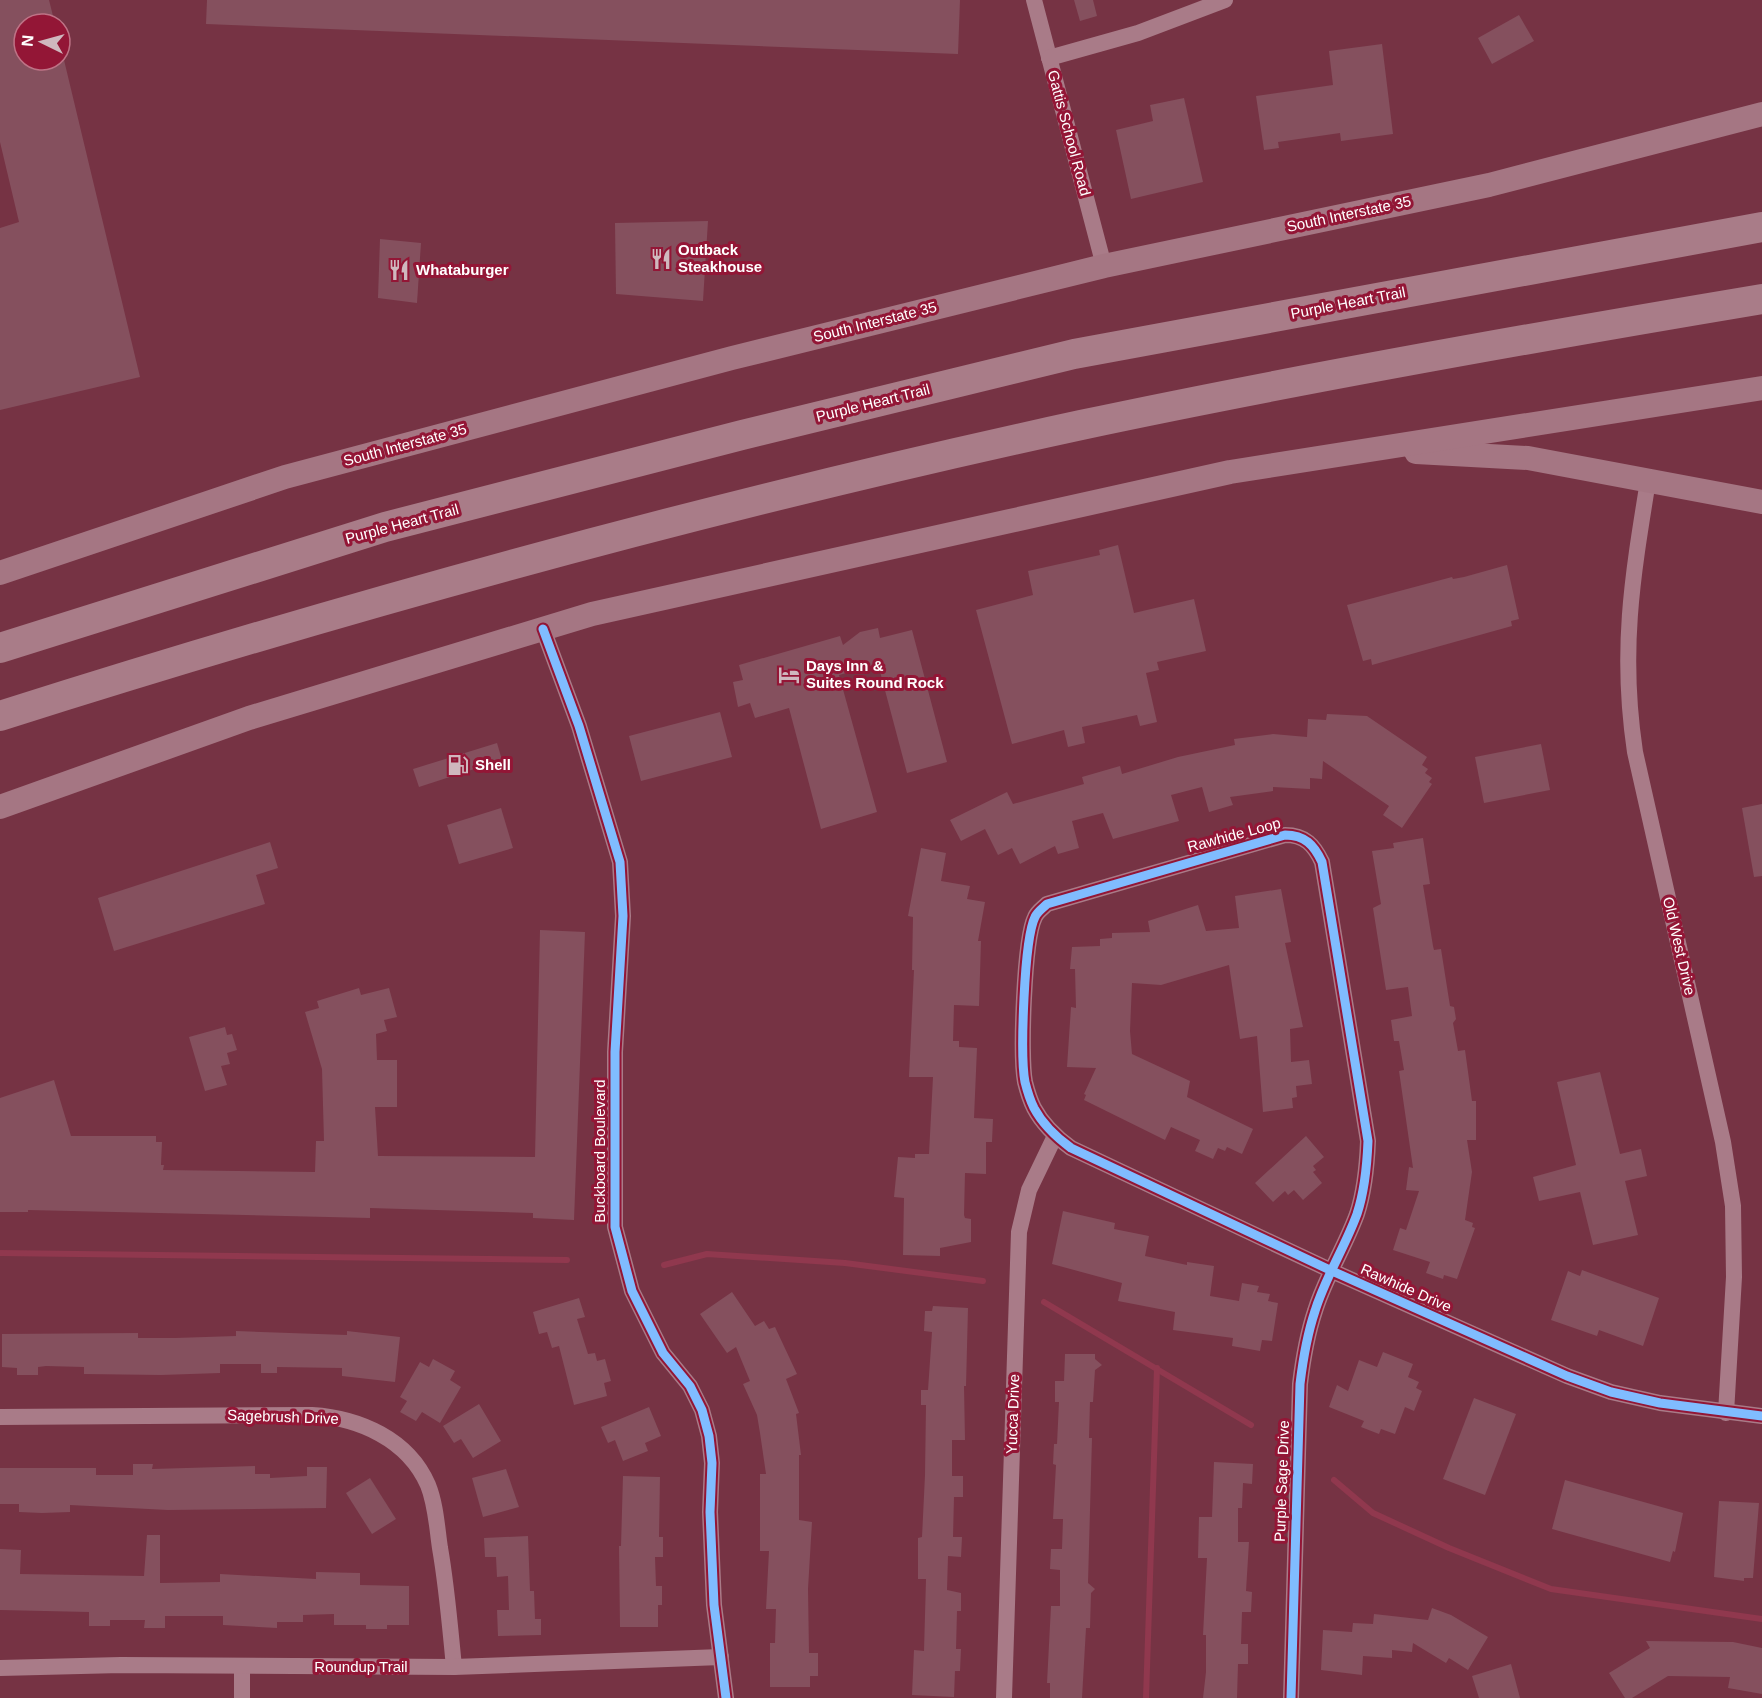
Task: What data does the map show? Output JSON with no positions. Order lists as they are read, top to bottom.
{
  "streets": {
    "highway": ["Purple Heart Trail"],
    "main road": ["South Interstate 35"],
    "street": [
      "Gattis School Road",
      "Rawhide Loop",
      "Old West Drive",
      "Buckboard Boulevard",
      "Rawhide Drive",
      "Yucca Drive",
      "Sagebrush Drive",
      "Purple Sage Drive",
      "Roundup Trail"
    ]
  },
  "crossings": [
    ["Gattis School Road", "South Interstate 35"],
    ["Rawhide Loop", "Rawhide Drive"],
    ["Rawhide Loop", "Yucca Drive"],
    ["Rawhide Loop", "Purple Sage Drive"],
    ["Old West Drive", "Rawhide Drive"],
    ["Buckboard Boulevard", "Roundup Trail"],
    ["Rawhide Drive", "Yucca Drive"],
    ["Rawhide Drive", "Purple Sage Drive"],
    ["Sagebrush Drive", "Roundup Trail"]
  ],
  "places": {
    "restaurant": ["Outback Steakhouse", "Whataburger"],
    "hotel": ["Days Inn & Suites Round Rock"],
    "fuel station": ["Shell"]
  },
  "north": "left"
}
